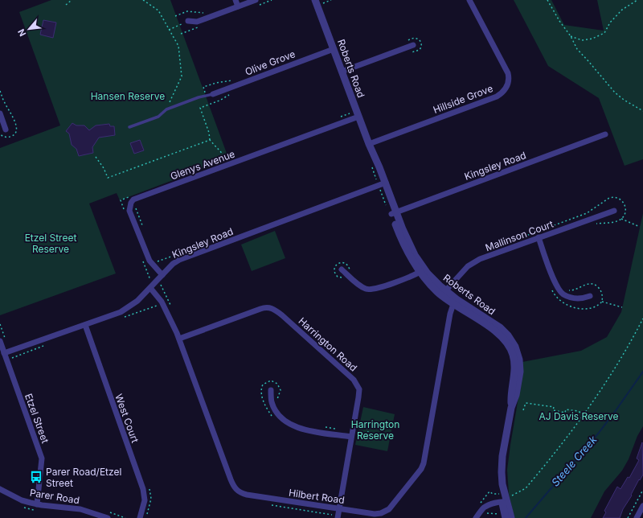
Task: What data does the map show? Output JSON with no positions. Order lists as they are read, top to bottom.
{
  "streets": {
    "street": [
      "Olive Grove",
      "Roberts Road",
      "Hillside Grove",
      "Glenys Avenue",
      "Kingsley Road",
      "Mallinson Court",
      "Harrington Road",
      "Etzel Street",
      "West Court",
      "Parer Road",
      "Hilbert Road"
    ]
  },
  "crossings": [
    ["Olive Grove", "Roberts Road"],
    ["Roberts Road", "Hillside Grove"],
    ["Roberts Road", "Glenys Avenue"],
    ["Roberts Road", "Kingsley Road"],
    ["Roberts Road", "Mallinson Court"],
    ["Roberts Road", "Hilbert Road"],
    ["Glenys Avenue", "Kingsley Road"],
    ["Kingsley Road", "Etzel Street"],
    ["Kingsley Road", "West Court"],
    ["Kingsley Road", "Hilbert Road"],
    ["Harrington Road", "Hilbert Road"],
    ["Etzel Street", "Parer Road"]
  ],
  "water": ["Steele Creek"],
  "parks": [
    "Hansen Reserve",
    "Etzel Street Reserve",
    "AJ Davis Reserve",
    "Harrington Reserve"
  ],
  "places": {
    "bus stop": ["Parer Road/Etzel Street"]
  },
  "north": "bottom left"
}
